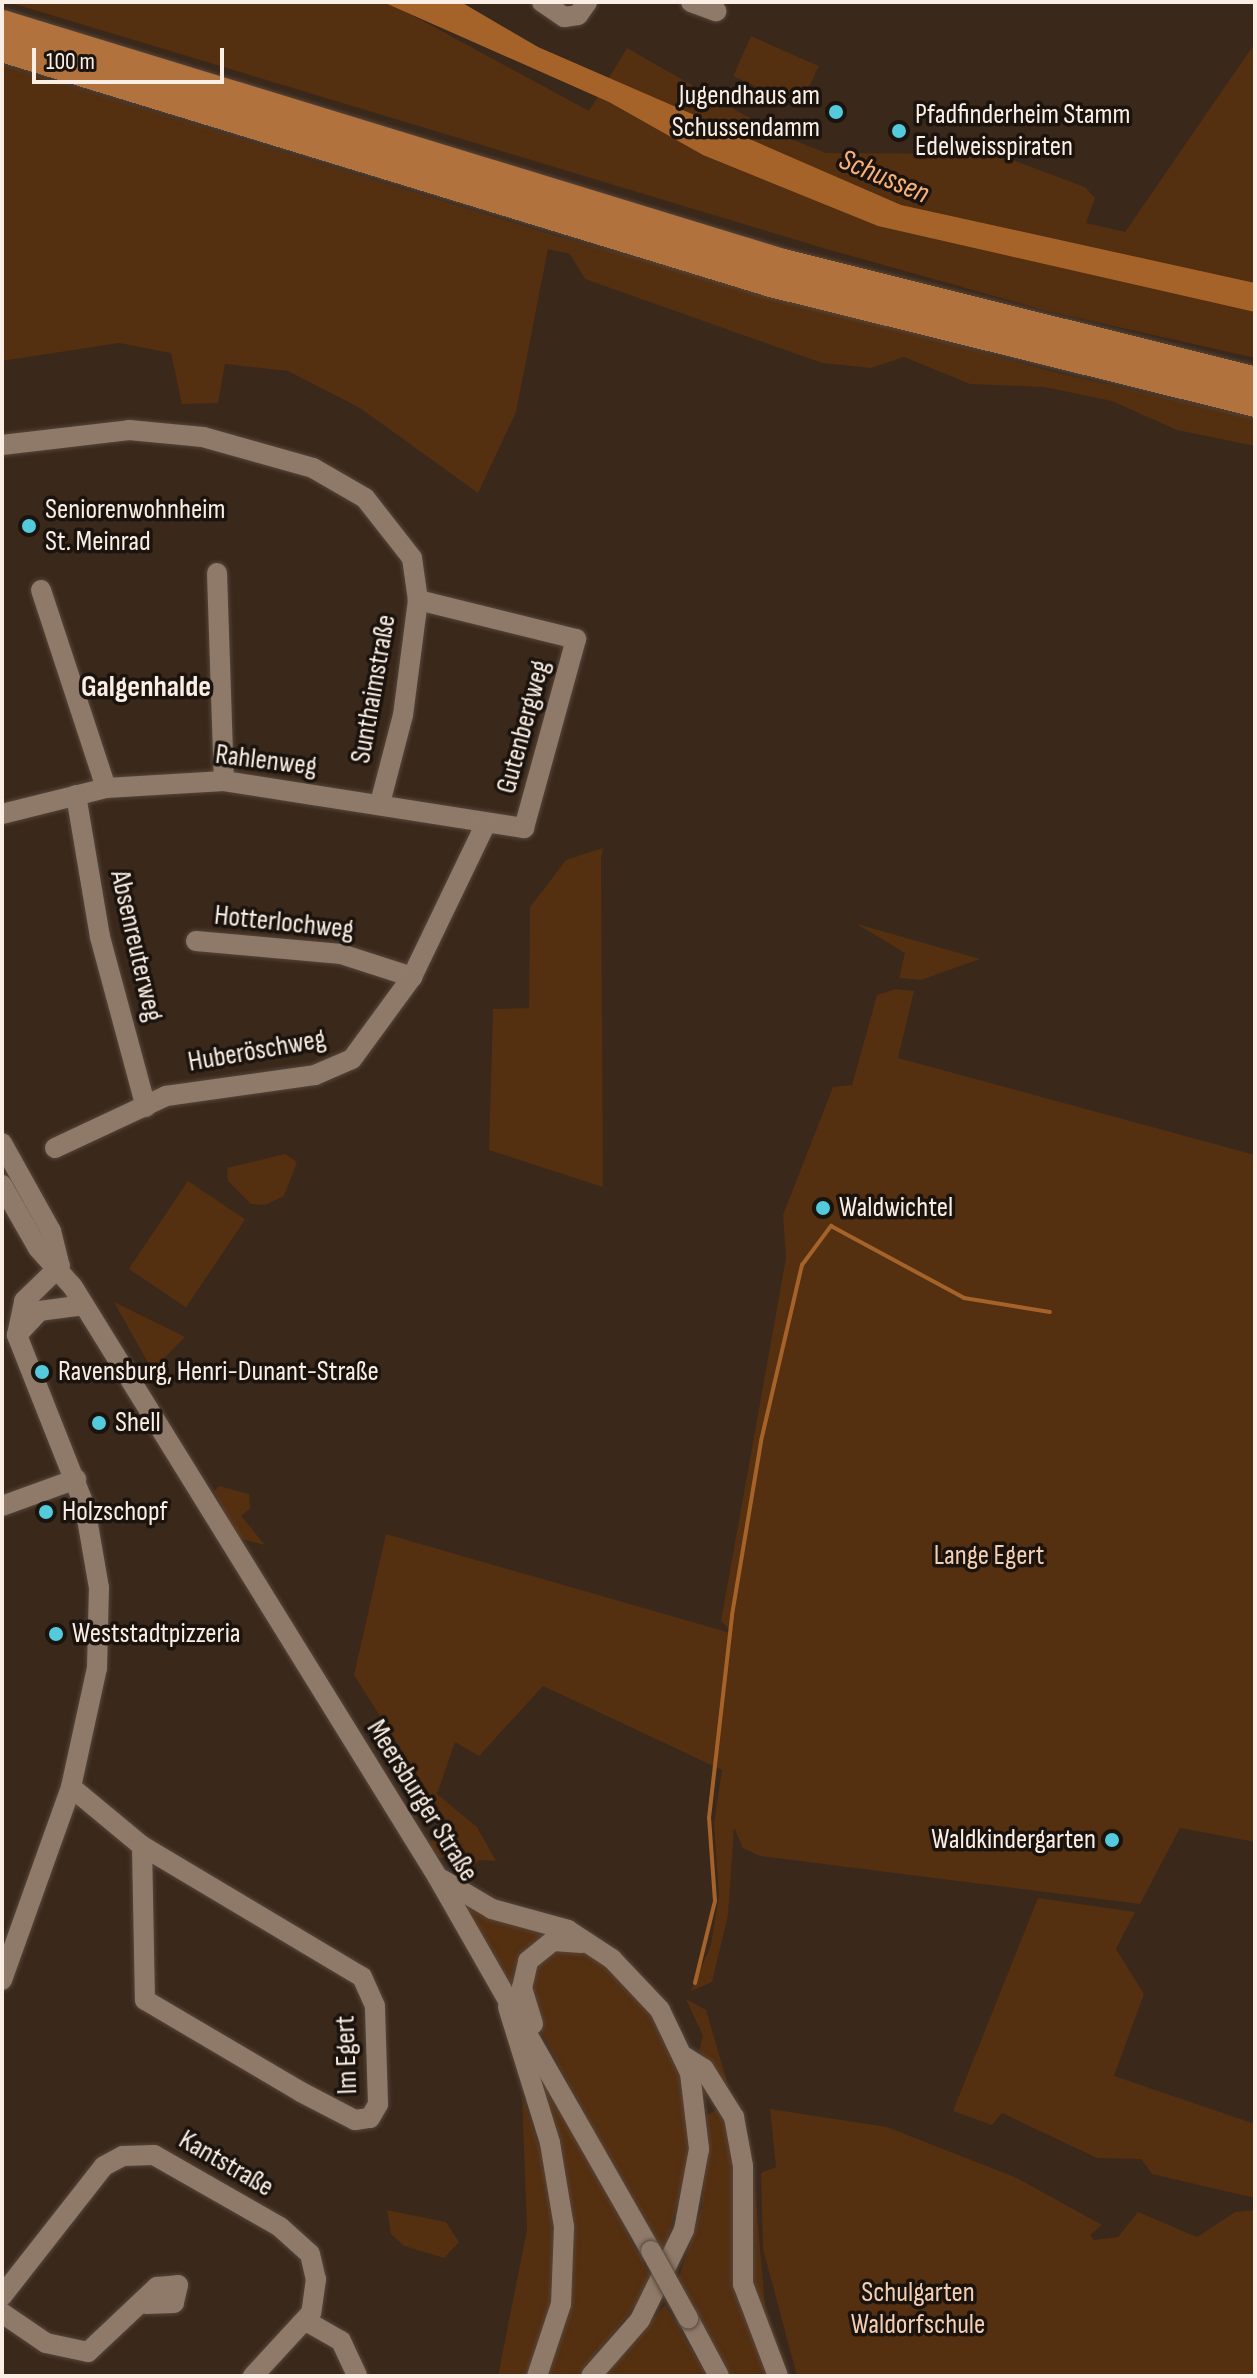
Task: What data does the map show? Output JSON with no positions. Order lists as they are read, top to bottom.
{
  "streets": {
    "street": [
      "Sunthaimstraße",
      "Gutenbergweg",
      "Rahlenweg",
      "Hotterlochweg",
      "Absenreuterweg",
      "Huberöschweg",
      "Meersburger Straße",
      "Im Egert",
      "Kantstraße"
    ]
  },
  "crossings": [
    ["Sunthaimstraße", "Gutenbergweg"],
    ["Sunthaimstraße", "Rahlenweg"],
    ["Gutenbergweg", "Rahlenweg"],
    ["Rahlenweg", "Absenreuterweg"],
    ["Rahlenweg", "Huberöschweg"],
    ["Hotterlochweg", "Huberöschweg"],
    ["Absenreuterweg", "Huberöschweg"]
  ],
  "districts": ["Galgenhalde"],
  "water": ["Schussen"],
  "parks": ["Lange Egert", "Schulgarten Waldorfschule"],
  "places": [
    "Jugendhaus am Schussendamm",
    "Pfadfinderheim Stamm Edelweisspiraten",
    "Seniorenwohnheim St. Meinrad",
    "Waldwichtel",
    "Ravensburg, Henri-Dunant-Straße",
    "Shell",
    "Holzschopf",
    "Weststadtpizzeria",
    "Waldkindergarten"
  ],
  "scale_bar": "100 m"
}
